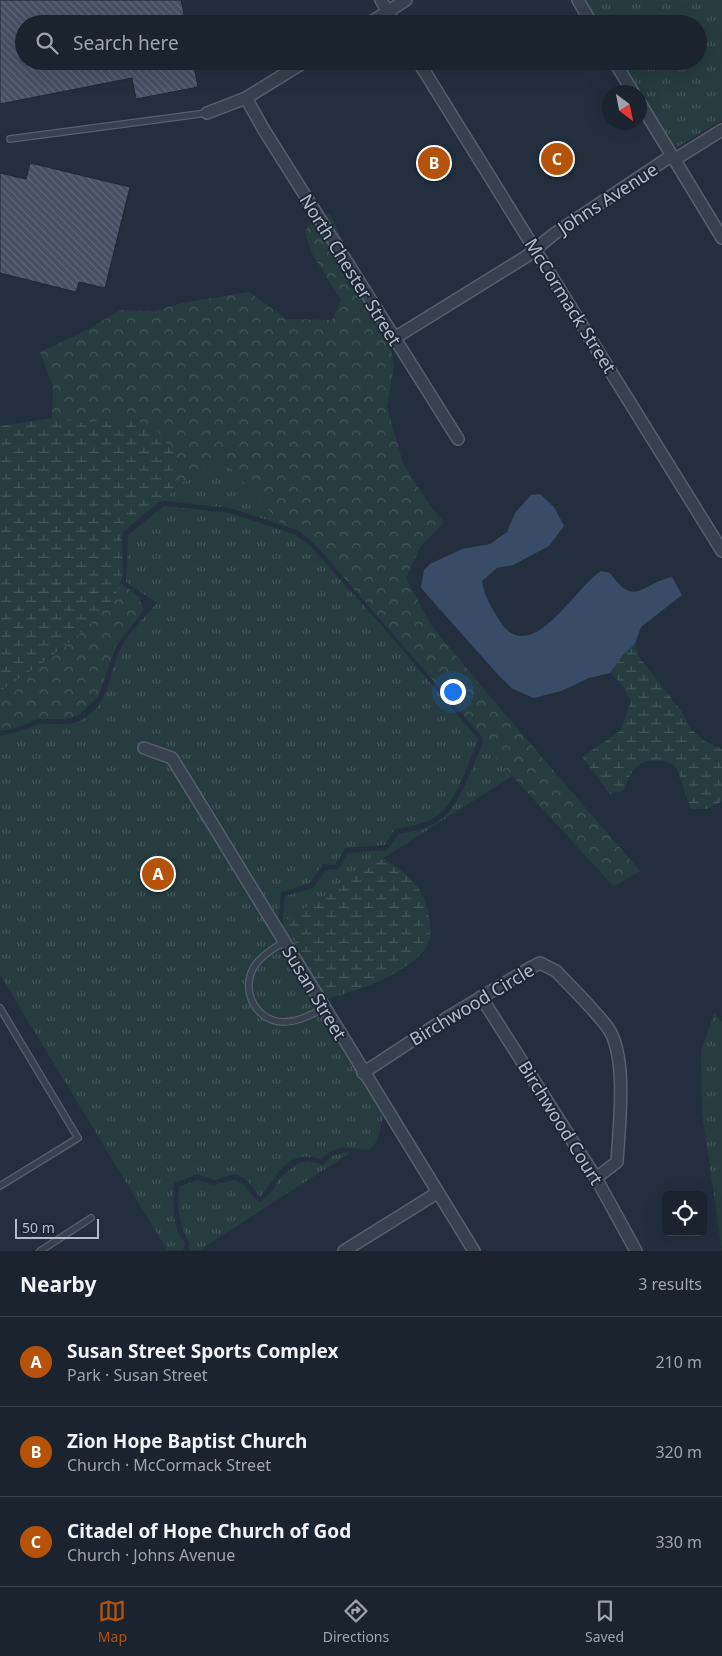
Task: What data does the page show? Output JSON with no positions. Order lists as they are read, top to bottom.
{
  "streets": {
    "street": [
      "Johns Avenue",
      "North Chester Street",
      "McCormack Street",
      "Susan Street",
      "Birchwood Circle",
      "Birchwood Court"
    ]
  },
  "crossings": [
    ["Johns Avenue", "North Chester Street"],
    ["Johns Avenue", "McCormack Street"],
    ["Susan Street", "Birchwood Circle"],
    ["Birchwood Circle", "Birchwood Court"]
  ],
  "scale_bar": "50 m",
  "north": "bottom right",
  "page": {
    "search": "Search here",
    "pins": ["C", "B", "A"],
    "scale": "50 m",
    "heading": ["Nearby", "3 results"],
    "list": [
      {
        "mark": "A",
        "name": "Susan Street Sports Complex",
        "note": "Park · Susan Street",
        "value": "210 m"
      },
      {
        "mark": "B",
        "name": "Zion Hope Baptist Church",
        "note": "Church · McCormack Street",
        "value": "320 m"
      },
      {
        "mark": "C",
        "name": "Citadel of Hope Church of God",
        "note": "Church · Johns Avenue",
        "value": "330 m"
      }
    ],
    "nav": ["Map", "Directions", "Saved"]
  }
}
